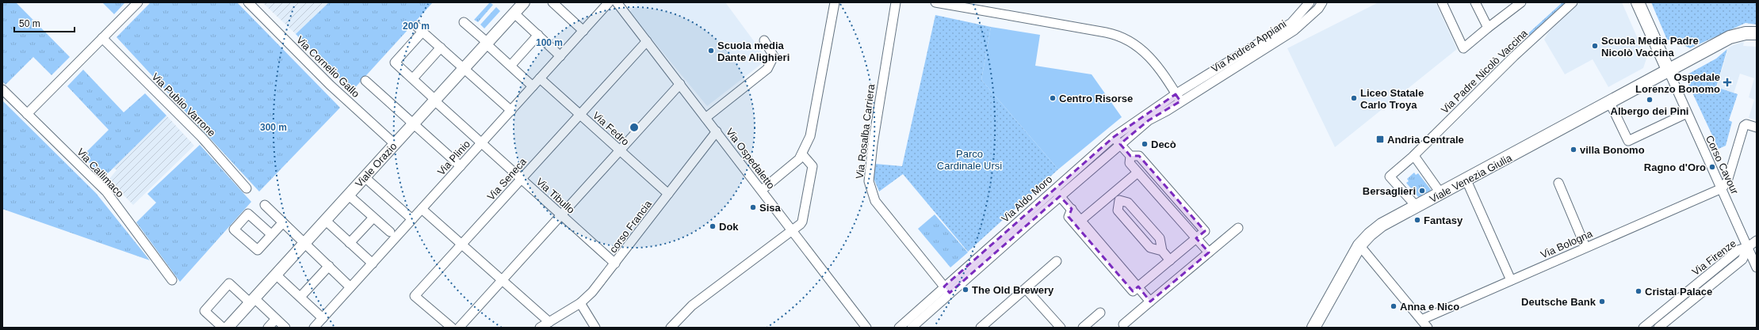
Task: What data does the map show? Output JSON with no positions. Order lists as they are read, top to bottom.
{
  "streets": {
    "main road": ["Viale Venezia Giulia"],
    "street": [
      "Via Andrea Appiani",
      "Via Cornelio Gallo",
      "Via Padre Nicolò Vaccina",
      "Via Publio Varrone",
      "Via Fedro",
      "Via Rosalba Carriera",
      "Via Plinio",
      "Via Ospedaletto",
      "Viale Orazio",
      "Corso Cavour",
      "Via Callimaco",
      "Via Seneca",
      "Via Tibullo",
      "Via Aldo Moro",
      "corso Francia",
      "Via Bologna",
      "Via Firenze"
    ]
  },
  "crossings": [
    ["Via Andrea Appiani", "Via Aldo Moro"],
    ["Via Cornelio Gallo", "Viale Orazio"],
    ["Via Padre Nicolò Vaccina", "Viale Venezia Giulia"],
    ["Via Fedro", "Via Plinio"],
    ["Via Fedro", "Via Seneca"],
    ["Via Fedro", "corso Francia"],
    ["Via Rosalba Carriera", "Via Aldo Moro"],
    ["Via Plinio", "Via Tibullo"],
    ["Via Ospedaletto", "Via Seneca"],
    ["Via Ospedaletto", "corso Francia"],
    ["Viale Orazio", "Via Tibullo"],
    ["Corso Cavour", "Viale Venezia Giulia"],
    ["Corso Cavour", "Via Bologna"],
    ["Corso Cavour", "Via Firenze"],
    ["Via Seneca", "Via Tibullo"],
    ["Via Tibullo", "corso Francia"]
  ],
  "parks": ["Parco Cardinale Ursi"],
  "places": {
    "other": [
      "Scuola Media Padre Nicolò Vaccina",
      "Scuola media Dante Alighieri",
      "Centro Risorse",
      "Liceo Statale Carlo Troya",
      "Albergo dei Pini",
      "Decò",
      "villa Bonomo",
      "Ragno d'Oro",
      "Bersaglieri",
      "Sisa",
      "Fantasy",
      "Dok",
      "The Old Brewery",
      "Cristal Palace",
      "Deutsche Bank",
      "Anna e Nico"
    ],
    "health": ["Ospedale Lorenzo Bonomo"],
    "transit": ["Andria Centrale"]
  },
  "scale_bar": "50 m",
  "rings": ["200 m", "100 m", "300 m"]
}
